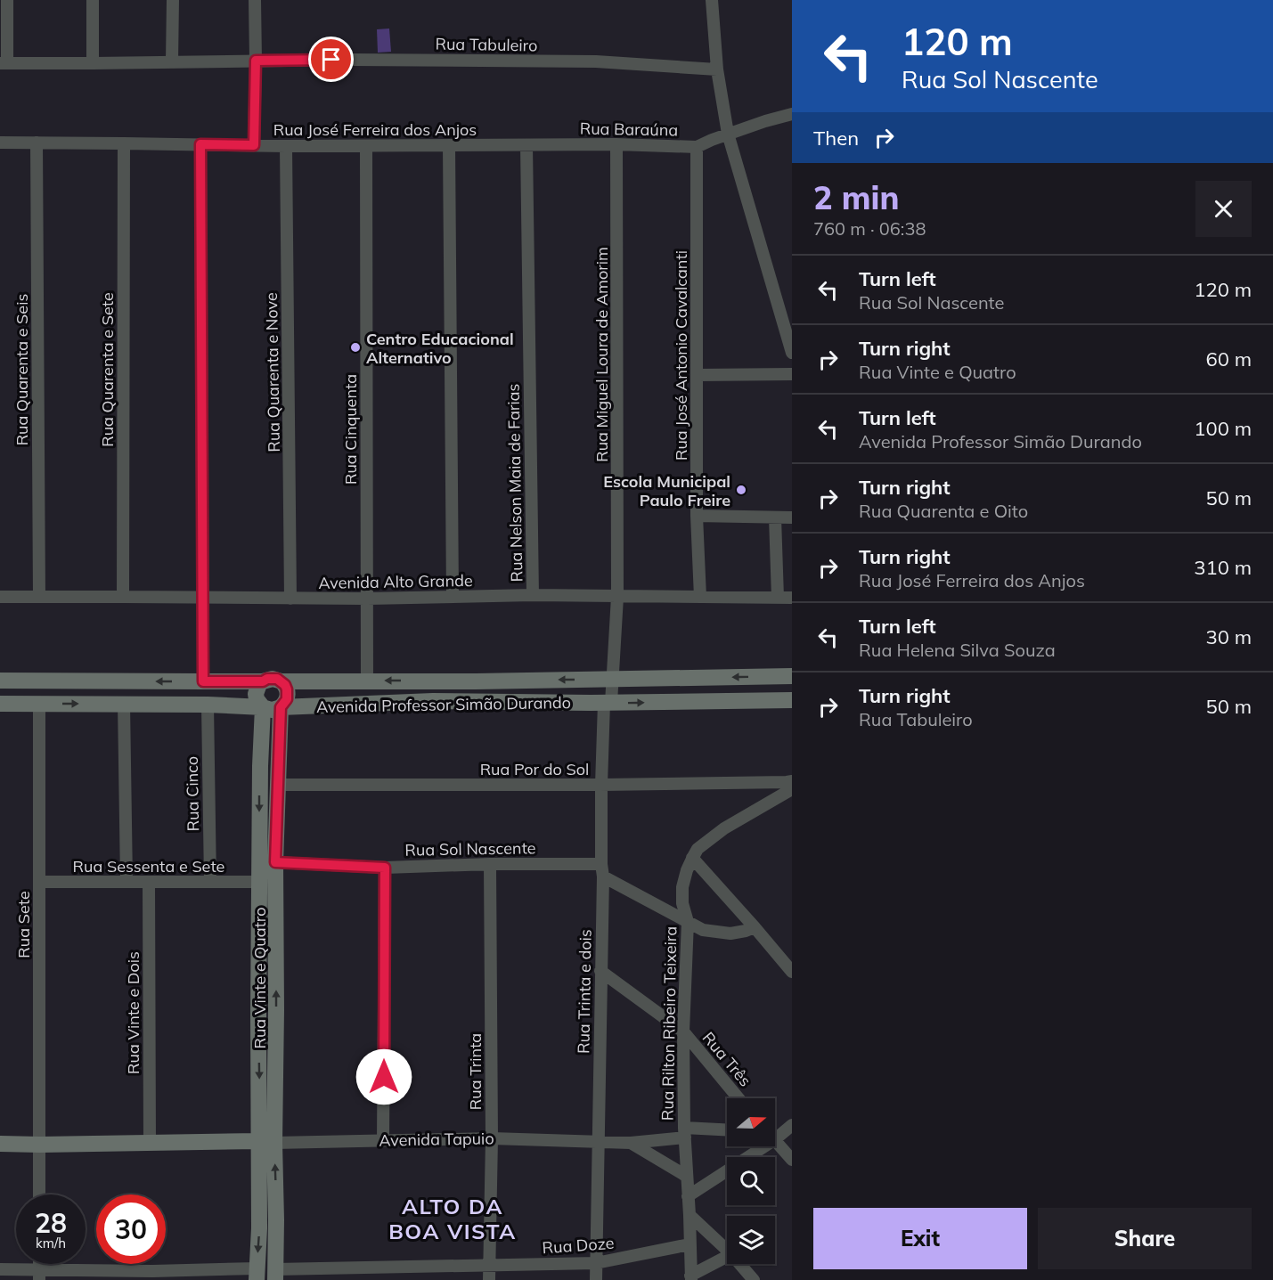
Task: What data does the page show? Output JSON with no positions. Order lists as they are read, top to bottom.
{
  "streets": {
    "street": [
      "Rua Tabuleiro",
      "Rua José Ferreira dos Anjos",
      "Rua Baraúna",
      "Rua Miguel Loura de Amorim",
      "Rua José Antonio Cavalcanti",
      "Rua Quarenta e Seis",
      "Rua Quarenta e Sete",
      "Rua Quarenta e Nove",
      "Rua Cinquenta",
      "Rua Nelson Maia de Farias",
      "Avenida Alto Grande",
      "Avenida Professor Simão Durando",
      "Rua Por do Sol",
      "Rua Cinco",
      "Rua Sol Nascente",
      "Rua Sessenta e Sete",
      "Rua Sete",
      "Rua Vinte e Quatro",
      "Rua Trinta e dois",
      "Rua Vinte e Dois",
      "Rua Rilton Ribeiro Teixeira",
      "Rua Três",
      "Rua Trinta",
      "Avenida Tapuio",
      "Rua Doze"
    ]
  },
  "crossings": [
    ["Rua José Ferreira dos Anjos", "Rua Baraúna"],
    ["Rua José Ferreira dos Anjos", "Rua Quarenta e Seis"],
    ["Rua José Ferreira dos Anjos", "Rua Quarenta e Sete"],
    ["Rua José Ferreira dos Anjos", "Rua Quarenta e Nove"],
    ["Rua José Ferreira dos Anjos", "Rua Cinquenta"],
    ["Rua José Ferreira dos Anjos", "Rua Nelson Maia de Farias"],
    ["Rua Baraúna", "Rua Miguel Loura de Amorim"],
    ["Rua Baraúna", "Rua José Antonio Cavalcanti"],
    ["Rua Baraúna", "Rua Nelson Maia de Farias"],
    ["Rua Miguel Loura de Amorim", "Avenida Alto Grande"],
    ["Rua Miguel Loura de Amorim", "Avenida Professor Simão Durando"],
    ["Rua Miguel Loura de Amorim", "Rua Trinta e dois"],
    ["Rua José Antonio Cavalcanti", "Avenida Alto Grande"],
    ["Rua Quarenta e Seis", "Avenida Alto Grande"],
    ["Rua Quarenta e Sete", "Avenida Alto Grande"],
    ["Rua Quarenta e Nove", "Avenida Alto Grande"],
    ["Rua Cinquenta", "Avenida Alto Grande"],
    ["Rua Cinquenta", "Avenida Professor Simão Durando"],
    ["Rua Nelson Maia de Farias", "Avenida Alto Grande"],
    ["Avenida Professor Simão Durando", "Rua Cinco"],
    ["Avenida Professor Simão Durando", "Rua Sete"],
    ["Avenida Professor Simão Durando", "Rua Vinte e Quatro"],
    ["Avenida Professor Simão Durando", "Rua Trinta e dois"],
    ["Rua Por do Sol", "Rua Vinte e Quatro"],
    ["Rua Por do Sol", "Rua Trinta e dois"],
    ["Rua Por do Sol", "Rua Rilton Ribeiro Teixeira"],
    ["Rua Cinco", "Rua Sessenta e Sete"],
    ["Rua Sol Nascente", "Rua Vinte e Quatro"],
    ["Rua Sol Nascente", "Rua Trinta e dois"],
    ["Rua Sol Nascente", "Rua Trinta"],
    ["Rua Sessenta e Sete", "Rua Sete"],
    ["Rua Sessenta e Sete", "Rua Vinte e Quatro"],
    ["Rua Sessenta e Sete", "Rua Vinte e Dois"],
    ["Rua Sete", "Avenida Tapuio"],
    ["Rua Vinte e Quatro", "Avenida Tapuio"],
    ["Rua Vinte e Quatro", "Rua Doze"],
    ["Rua Trinta e dois", "Rua Três"],
    ["Rua Trinta e dois", "Avenida Tapuio"],
    ["Rua Trinta e dois", "Rua Doze"],
    ["Rua Vinte e Dois", "Avenida Tapuio"],
    ["Rua Rilton Ribeiro Teixeira", "Rua Três"],
    ["Rua Rilton Ribeiro Teixeira", "Avenida Tapuio"],
    ["Rua Rilton Ribeiro Teixeira", "Rua Doze"],
    ["Rua Trinta", "Avenida Tapuio"],
    ["Rua Trinta", "Rua Doze"]
  ],
  "districts": ["ALTO DA BOA VISTA"],
  "places": ["Centro Educacional Alternativo", "Escola Municipal Paulo Freire"],
  "north": "right",
  "page": {
    "turn": ["120 m", "Rua Sol Nascente"],
    "then": "Then",
    "heading": ["2 min", "760 m · 06:38"],
    "list": [
      {
        "name": "Turn left",
        "note": "Rua Sol Nascente",
        "value": "120 m"
      },
      {
        "name": "Turn right",
        "note": "Rua Vinte e Quatro",
        "value": "60 m"
      },
      {
        "name": "Turn left",
        "note": "Avenida Professor Simão Durando",
        "value": "100 m"
      },
      {
        "name": "Turn right",
        "note": "Rua Quarenta e Oito",
        "value": "50 m"
      },
      {
        "name": "Turn right",
        "note": "Rua José Ferreira dos Anjos",
        "value": "310 m"
      },
      {
        "name": "Turn left",
        "note": "Rua Helena Silva Souza",
        "value": "30 m"
      },
      {
        "name": "Turn right",
        "note": "Rua Tabuleiro",
        "value": "50 m"
      }
    ],
    "speed": "28 km/h",
    "limit": "30",
    "buttons": ["Exit", "Share"]
  }
}
